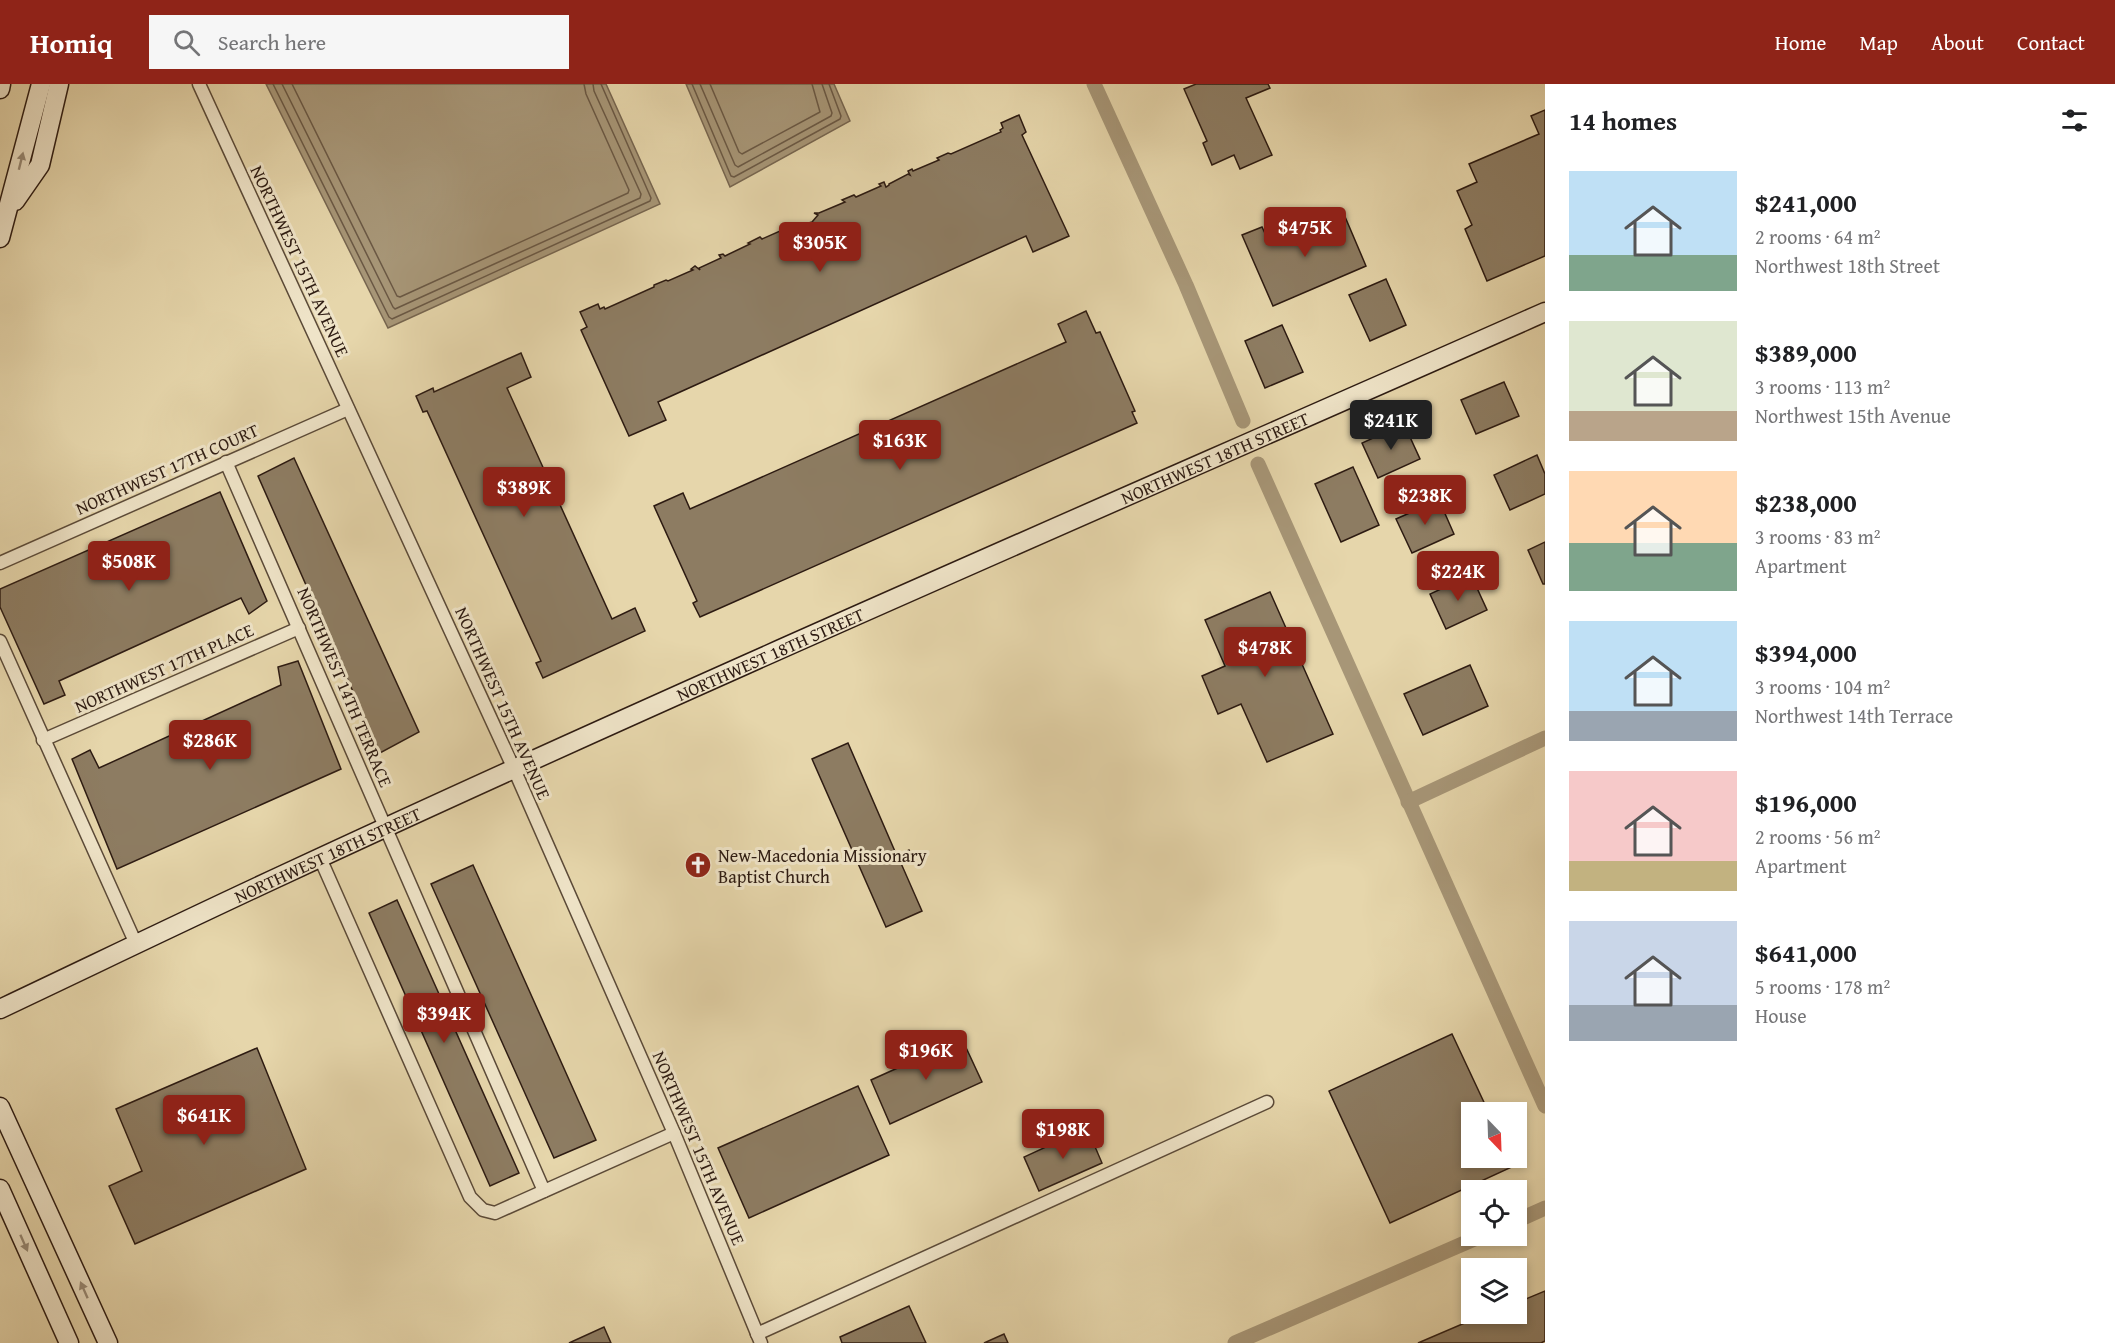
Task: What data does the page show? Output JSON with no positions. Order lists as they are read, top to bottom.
{
  "streets": {
    "street": [
      "NORTHWEST 15TH AVENUE",
      "NORTHWEST 18TH STREET",
      "NORTHWEST 17TH COURT",
      "NORTHWEST 17TH PLACE",
      "NORTHWEST 14TH TERRACE"
    ]
  },
  "crossings": [
    ["NORTHWEST 15TH AVENUE", "NORTHWEST 18TH STREET"],
    ["NORTHWEST 15TH AVENUE", "NORTHWEST 17TH COURT"],
    ["NORTHWEST 18TH STREET", "NORTHWEST 14TH TERRACE"],
    ["NORTHWEST 17TH COURT", "NORTHWEST 14TH TERRACE"],
    ["NORTHWEST 17TH PLACE", "NORTHWEST 14TH TERRACE"]
  ],
  "places": {
    "church": ["New-Macedonia Missionary Baptist Church"]
  },
  "north": "bottom right",
  "page": {
    "header": "Homiq",
    "search": "Search here",
    "nav": [
      "Home",
      "Map",
      "About",
      "Contact"
    ],
    "heading": "14 homes",
    "list": [
      {
        "name": "$241,000",
        "note": "2 rooms · 64 m² · Northwest 18th Street"
      },
      {
        "name": "$389,000",
        "note": "3 rooms · 113 m² · Northwest 15th Avenue"
      },
      {
        "name": "$238,000",
        "note": "3 rooms · 83 m² · Apartment"
      },
      {
        "name": "$394,000",
        "note": "3 rooms · 104 m² · Northwest 14th Terrace"
      },
      {
        "name": "$196,000",
        "note": "2 rooms · 56 m² · Apartment"
      },
      {
        "name": "$641,000",
        "note": "5 rooms · 178 m² · House"
      }
    ],
    "price": [
      "$475K",
      "$305K",
      "$241K",
      "$163K",
      "$389K",
      "$238K",
      "$508K",
      "$224K",
      "$478K",
      "$286K",
      "$394K",
      "$196K",
      "$641K",
      "$198K"
    ]
  }
}
